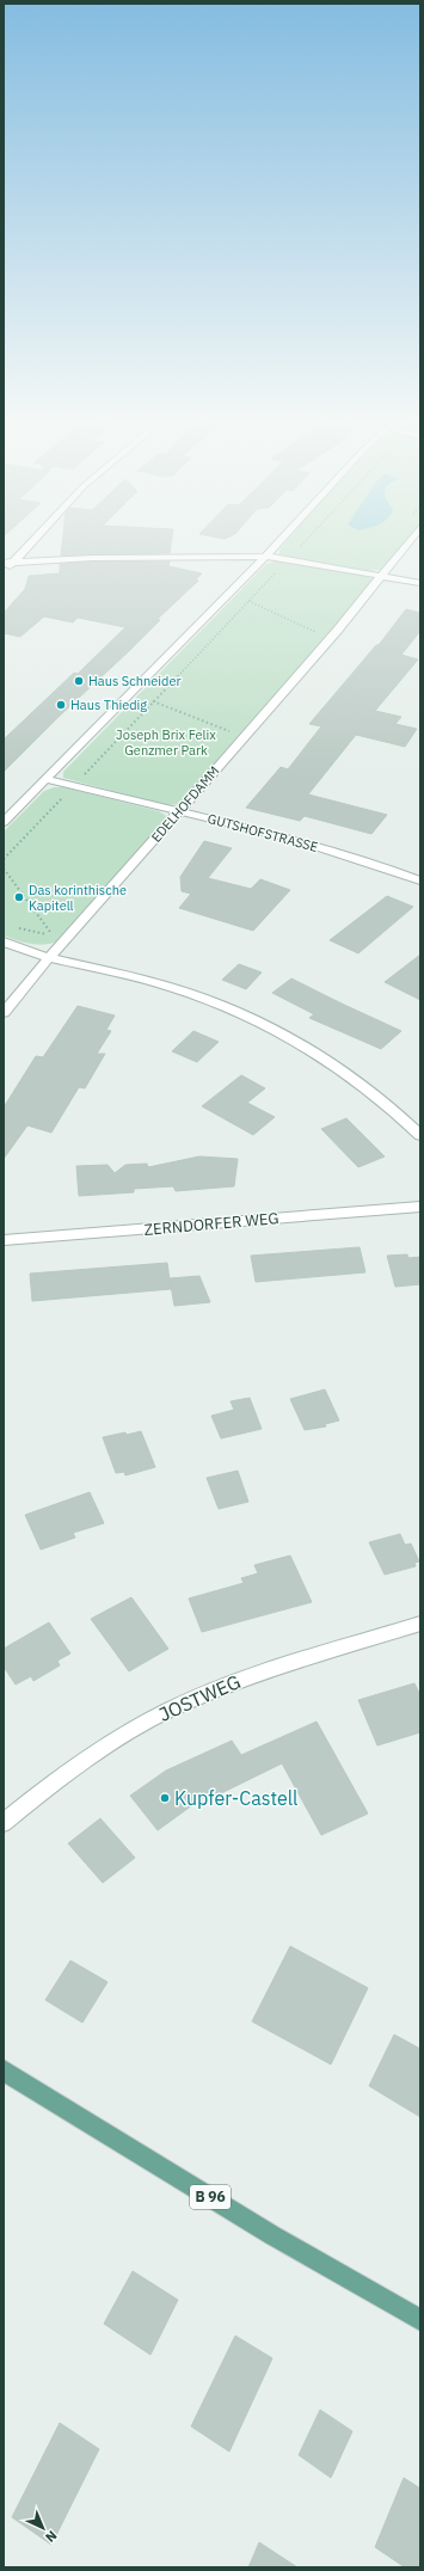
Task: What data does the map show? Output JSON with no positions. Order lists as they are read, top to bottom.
{
  "streets": {
    "main road": ["B 96"],
    "street": [
      "EDELHOFDAMM",
      "GUTSHOFSTRASSE",
      "ZERNDORFER WEG",
      "JOSTWEG"
    ]
  },
  "crossings": [
    ["EDELHOFDAMM", "GUTSHOFSTRASSE"]
  ],
  "parks": ["Joseph Brix Felix Genzmer Park"],
  "places": [
    "Haus Schneider",
    "Haus Thiedig",
    "Das korinthische Kapitell",
    "Kupfer-Castell"
  ],
  "north": "bottom right"
}
